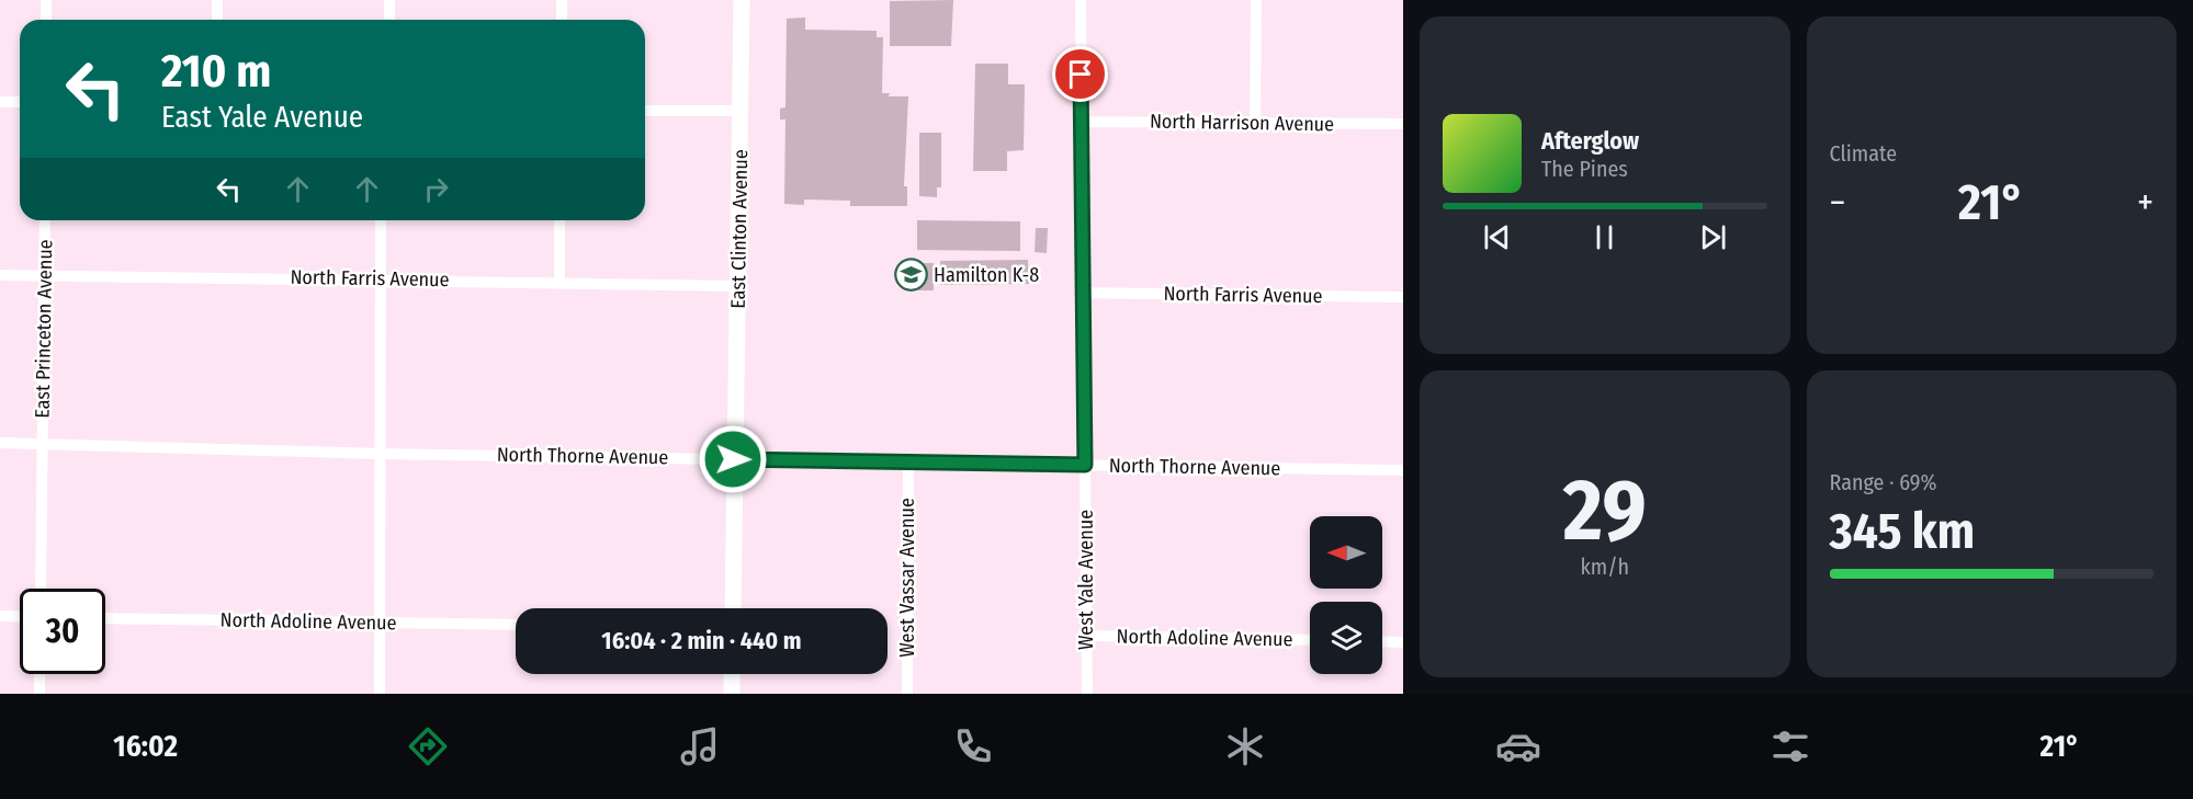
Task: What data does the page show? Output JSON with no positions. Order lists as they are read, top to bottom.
{
  "streets": {
    "main road": ["East Clinton Avenue"],
    "street": [
      "North Harrison Avenue",
      "North Farris Avenue",
      "East Princeton Avenue",
      "North Thorne Avenue",
      "West Vassar Avenue",
      "West Yale Avenue",
      "North Adoline Avenue"
    ]
  },
  "crossings": [
    ["North Harrison Avenue", "West Yale Avenue"],
    ["East Clinton Avenue", "North Farris Avenue"],
    ["East Clinton Avenue", "North Thorne Avenue"],
    ["North Farris Avenue", "East Princeton Avenue"],
    ["North Farris Avenue", "West Yale Avenue"],
    ["East Princeton Avenue", "North Thorne Avenue"],
    ["North Thorne Avenue", "West Vassar Avenue"],
    ["North Thorne Avenue", "West Yale Avenue"],
    ["West Yale Avenue", "North Adoline Avenue"]
  ],
  "places": {
    "school or university": ["Hamilton K-8"]
  },
  "north": "left",
  "page": {
    "tile": [
      "Climate",
      ["29", "km/h"],
      ["Range · 69%", "345 km"]
    ],
    "turn": ["210 m", "East Yale Avenue"],
    "song": ["Afterglow", "The Pines"],
    "heat": ["−", "21°", "+"],
    "limit": "30",
    "trip": "16:04 · 2 min · 440 m",
    "tabs": ["16:02", "21°"]
  }
}
